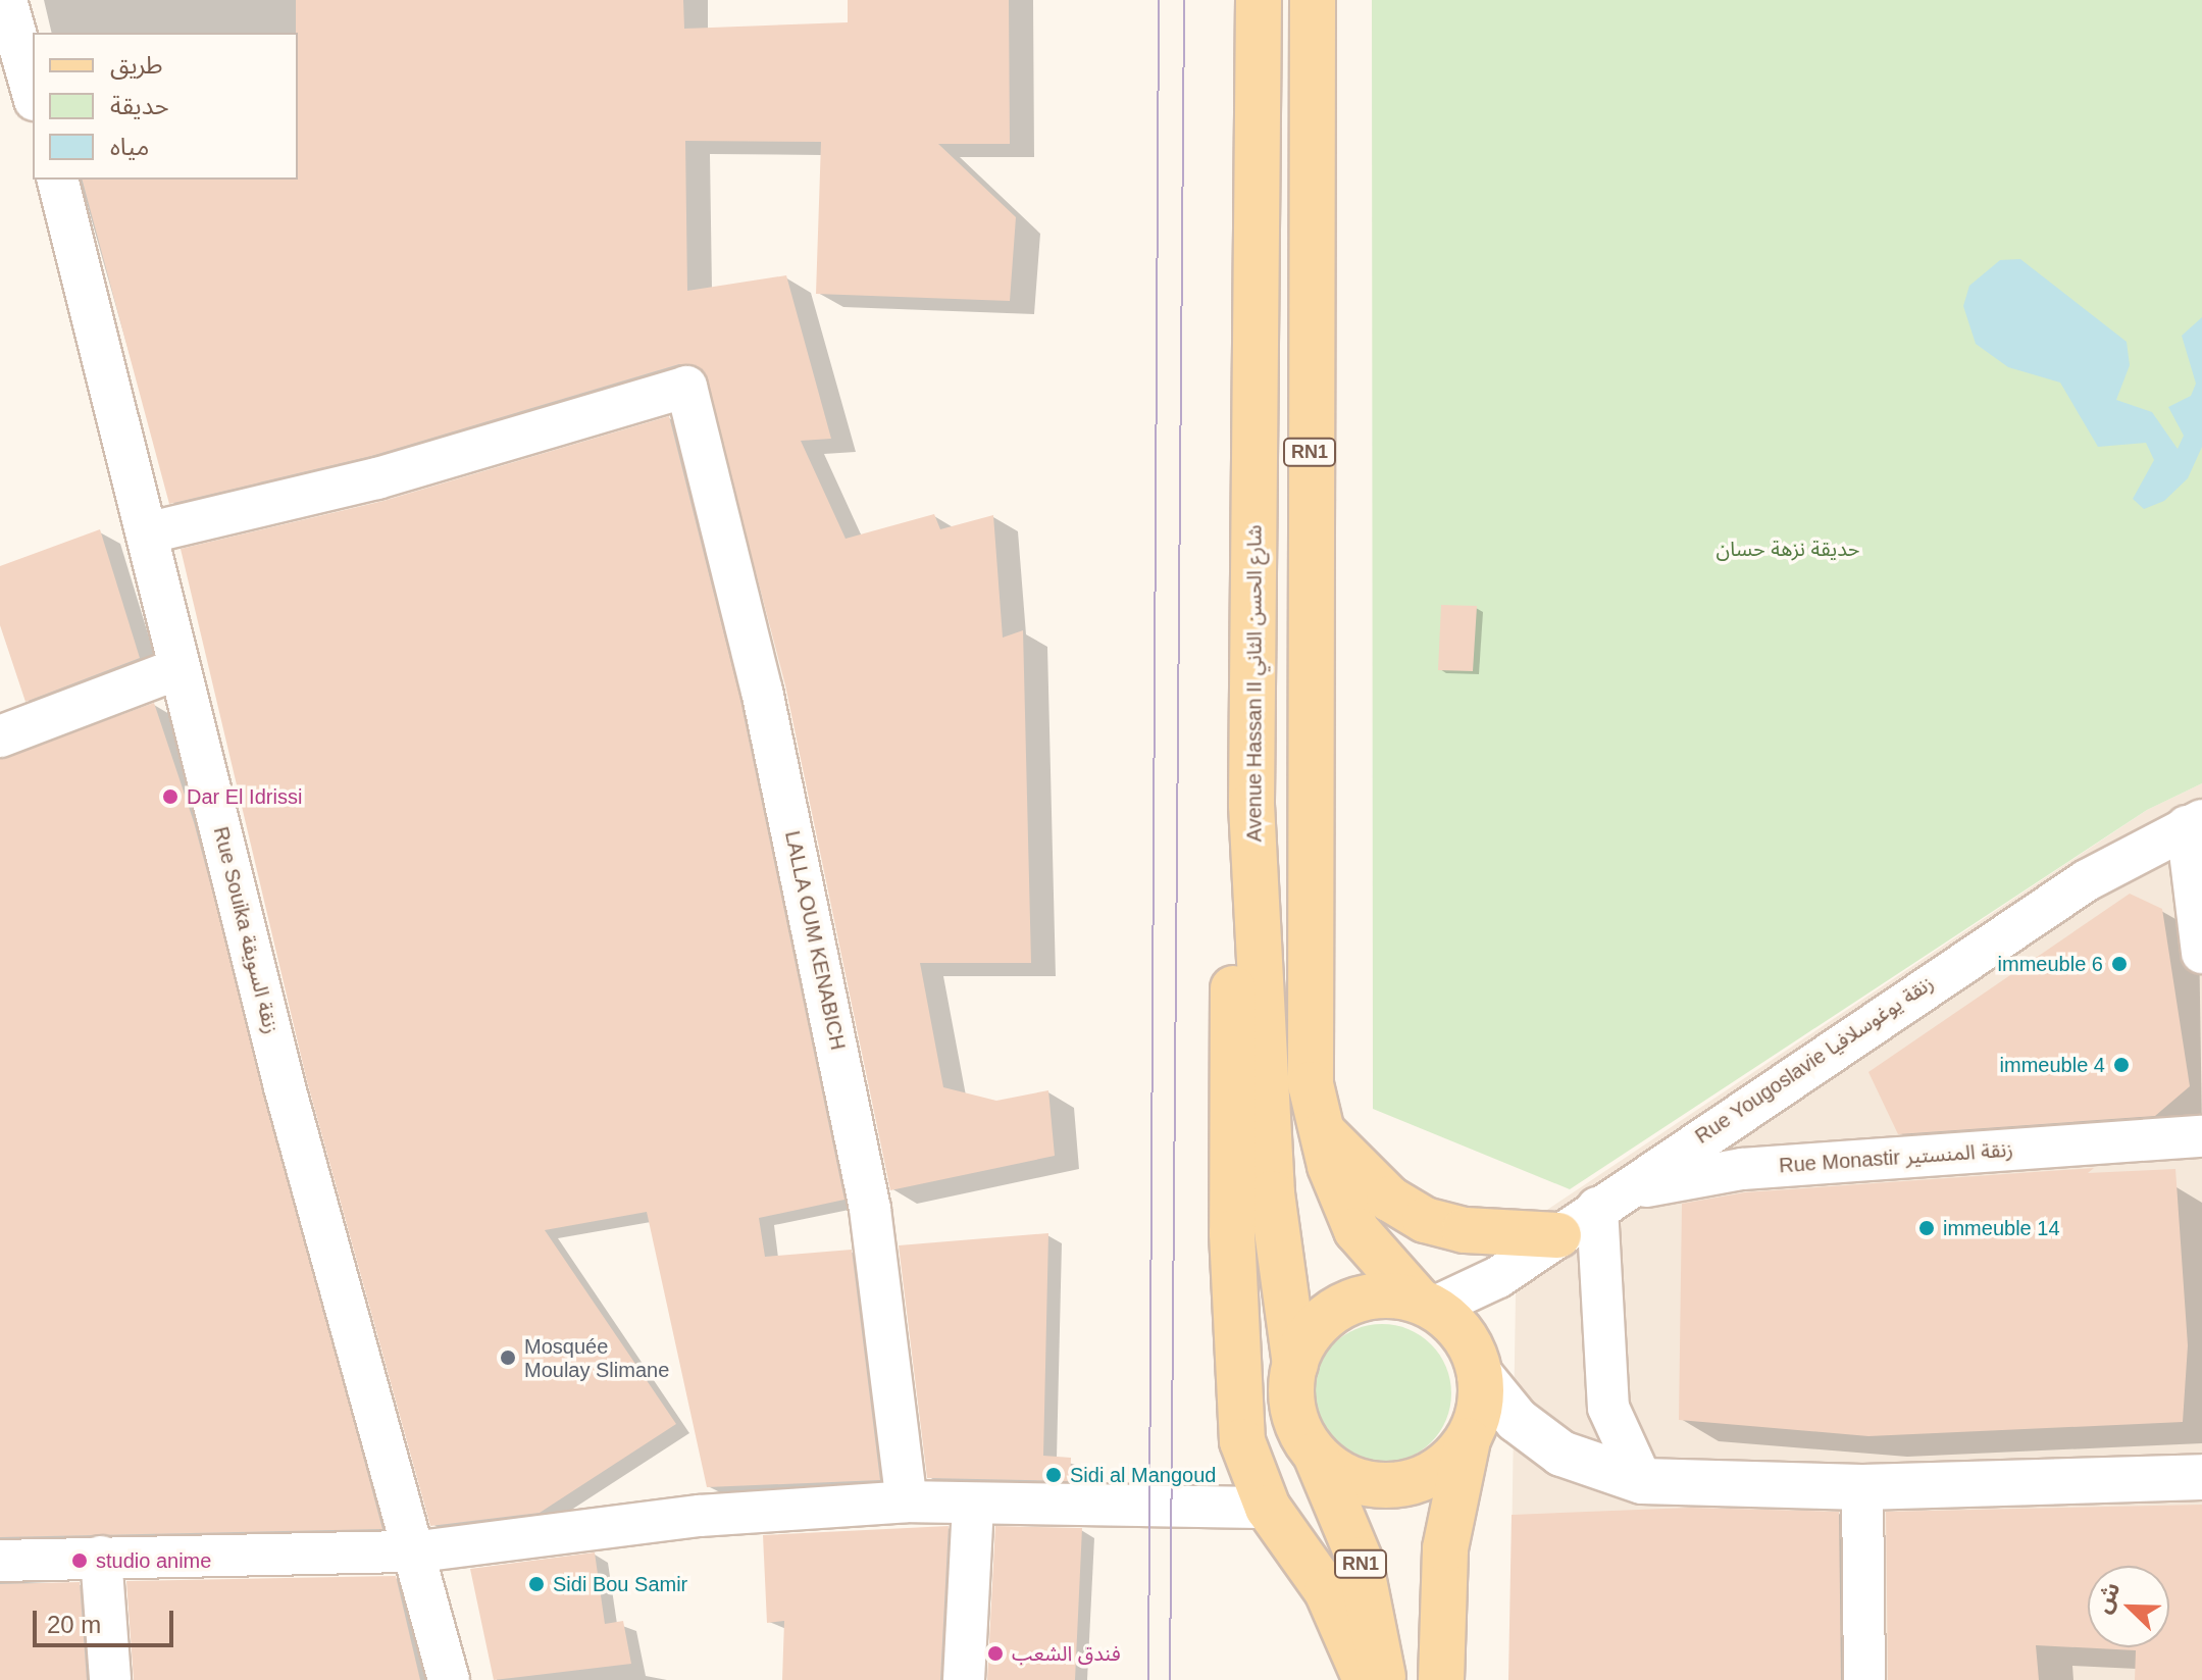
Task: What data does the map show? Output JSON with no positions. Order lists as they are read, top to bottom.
{
  "streets": {
    "main road": ["RN1", "Avenue Hassan II شارع الحسن الثاني"],
    "street": [
      "Rue Souika زنقة السويقة",
      "LALLA OUM KENABICH",
      "Rue Yougoslavie زنقة يوغوسلافيا",
      "Rue Monastir زنقة المنستير"
    ]
  },
  "crossings": [
    ["RN1", "Avenue Hassan II شارع الحسن الثاني"],
    ["RN1", "Rue Yougoslavie زنقة يوغوسلافيا"],
    ["Avenue Hassan II شارع الحسن الثاني", "Rue Yougoslavie زنقة يوغوسلافيا"],
    ["Rue Souika زنقة السويقة", "LALLA OUM KENABICH"],
    ["Rue Yougoslavie زنقة يوغوسلافيا", "Rue Monastir زنقة المنستير"]
  ],
  "parks": ["حديقة نزهة حسان"],
  "places": [
    "Dar El Idrissi",
    "immeuble 6",
    "immeuble 4",
    "immeuble 14",
    "Mosquée Moulay Slimane",
    "Sidi al Mangoud",
    "studio anime",
    "Sidi Bou Samir",
    "فندق الشعب"
  ],
  "legend": ["طريق", "حديقة", "مياه"],
  "scale_bar": "20 m",
  "north": "top left"
}
